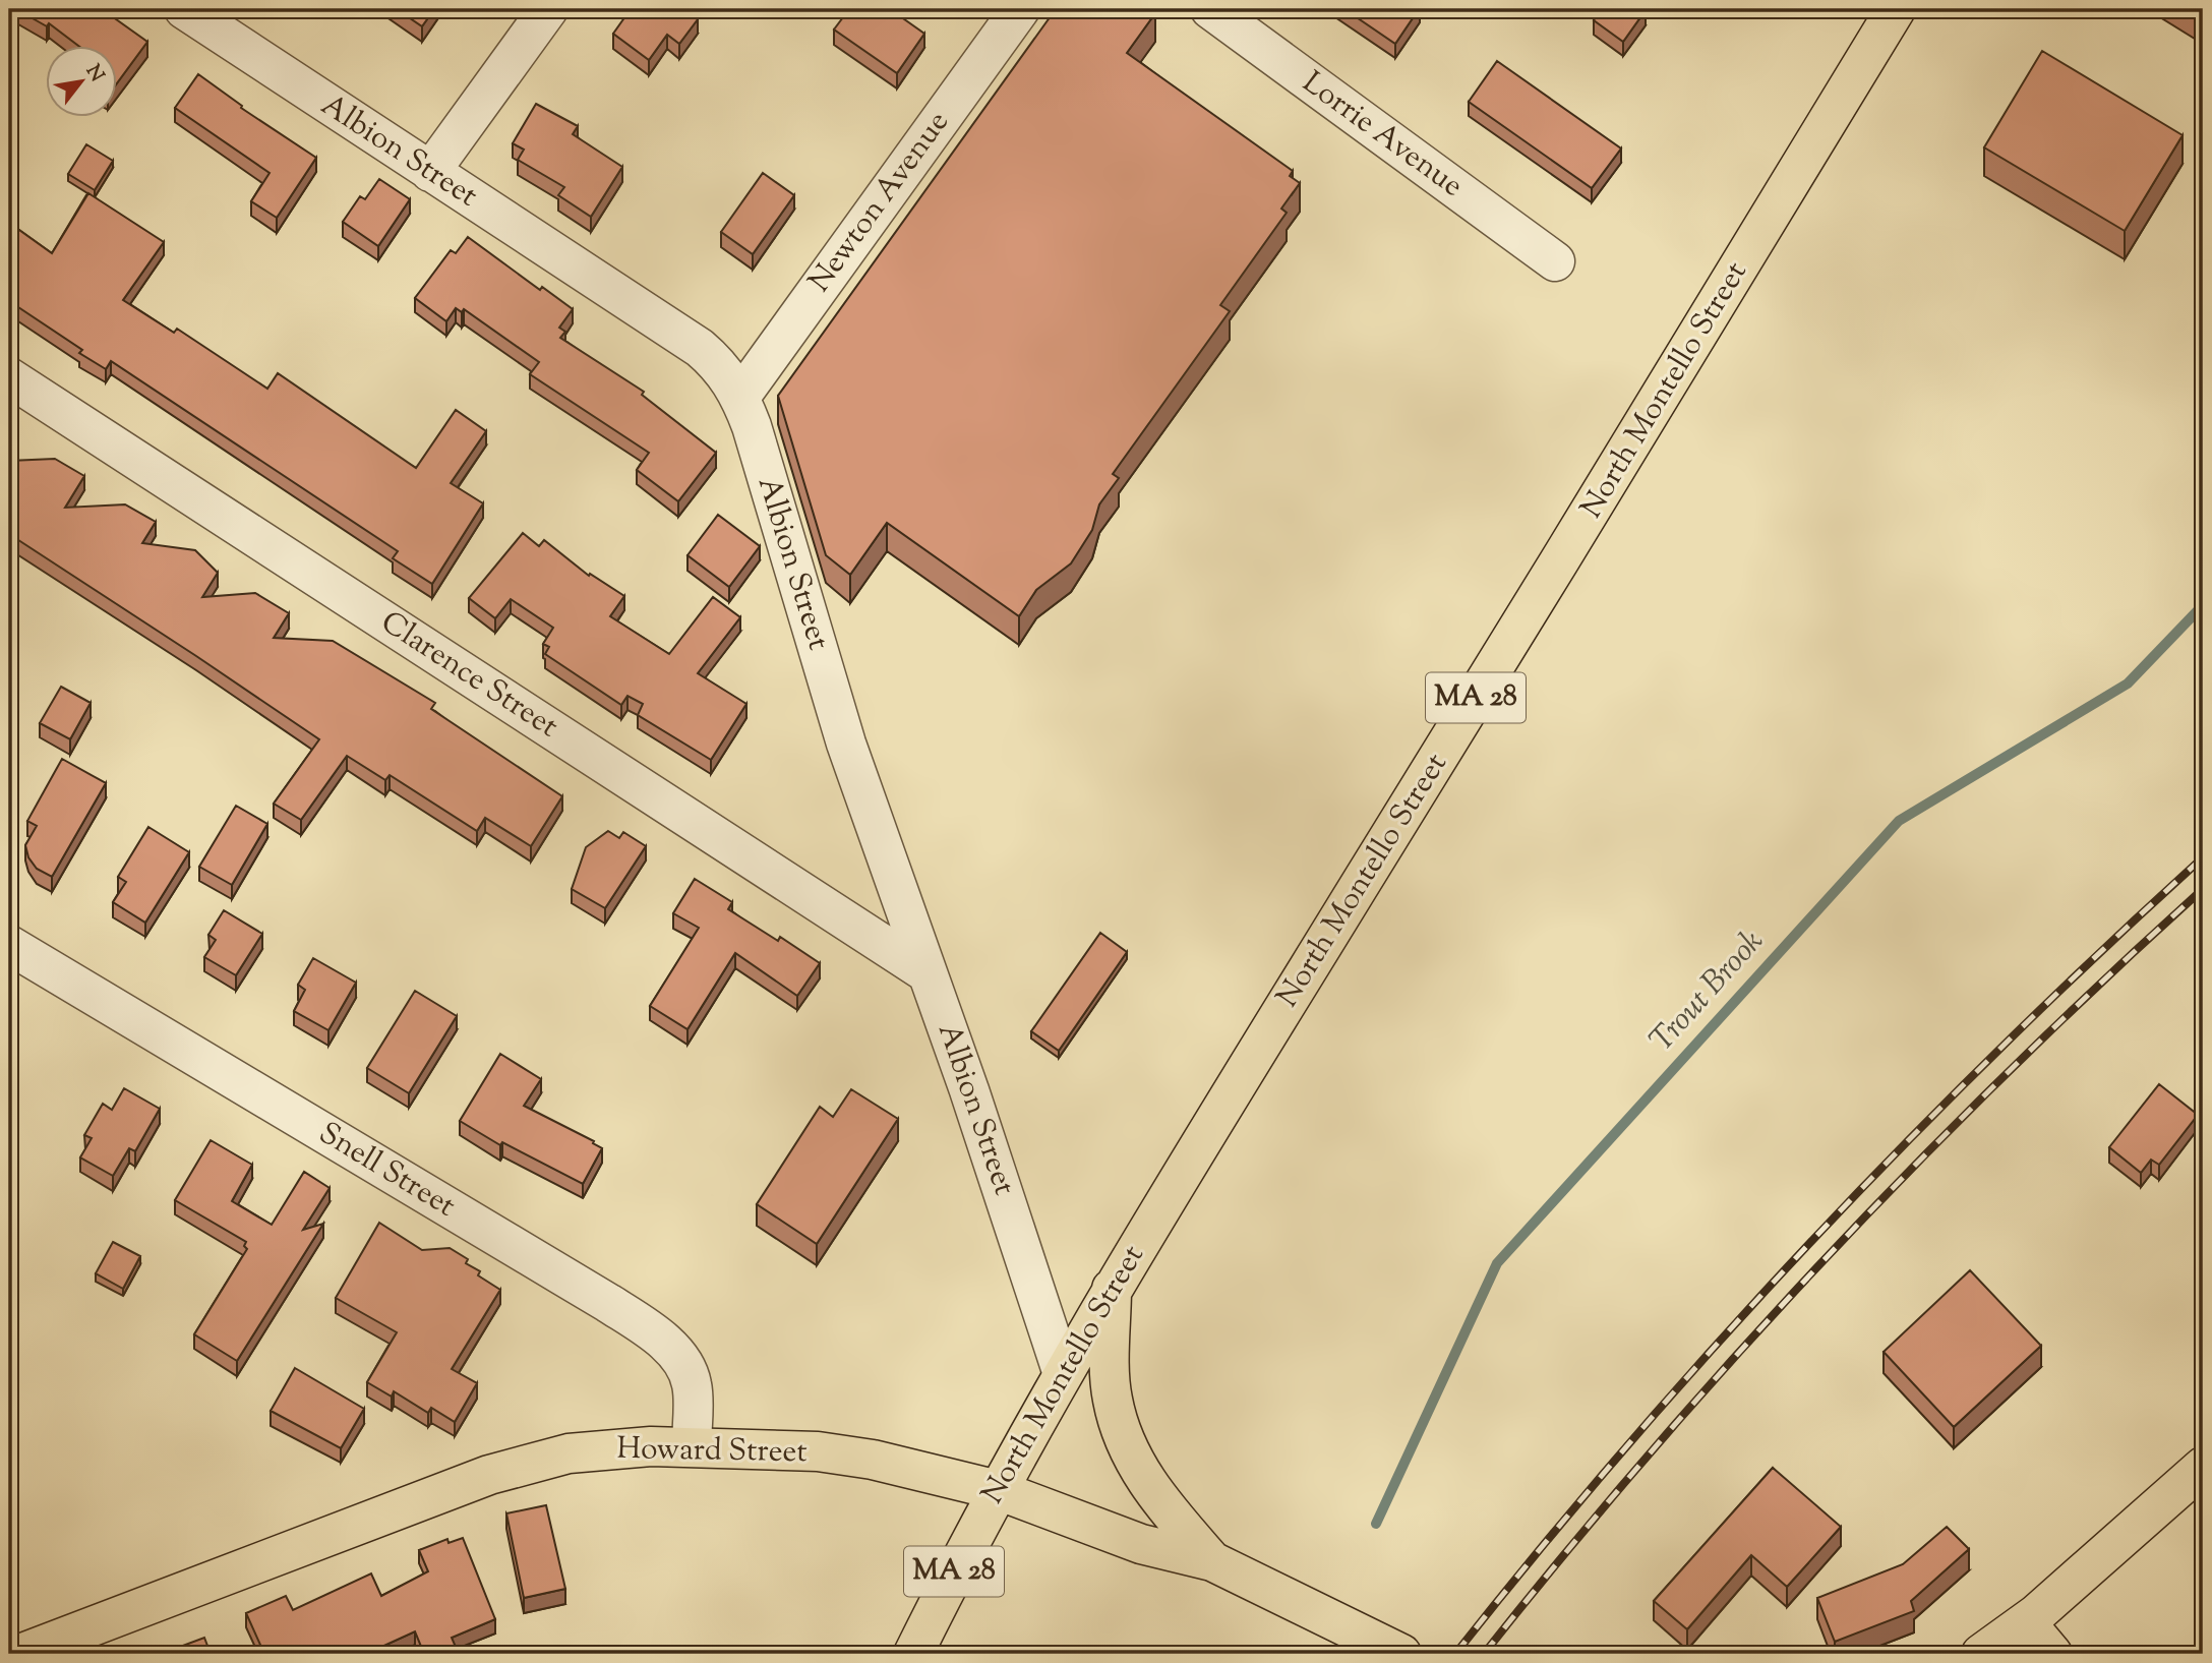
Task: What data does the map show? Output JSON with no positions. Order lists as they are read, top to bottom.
{
  "streets": {
    "main road": ["North Montello Street", "MA 28", "Howard Street"],
    "street": [
      "Lorrie Avenue",
      "Albion Street",
      "Newton Avenue",
      "Clarence Street",
      "Snell Street"
    ]
  },
  "crossings": [
    ["Albion Street", "Newton Avenue"],
    ["Albion Street", "North Montello Street"],
    ["Albion Street", "Clarence Street"],
    ["North Montello Street", "Howard Street"],
    ["Snell Street", "Howard Street"]
  ],
  "water": ["Trout Brook"],
  "north": "top right"
}
